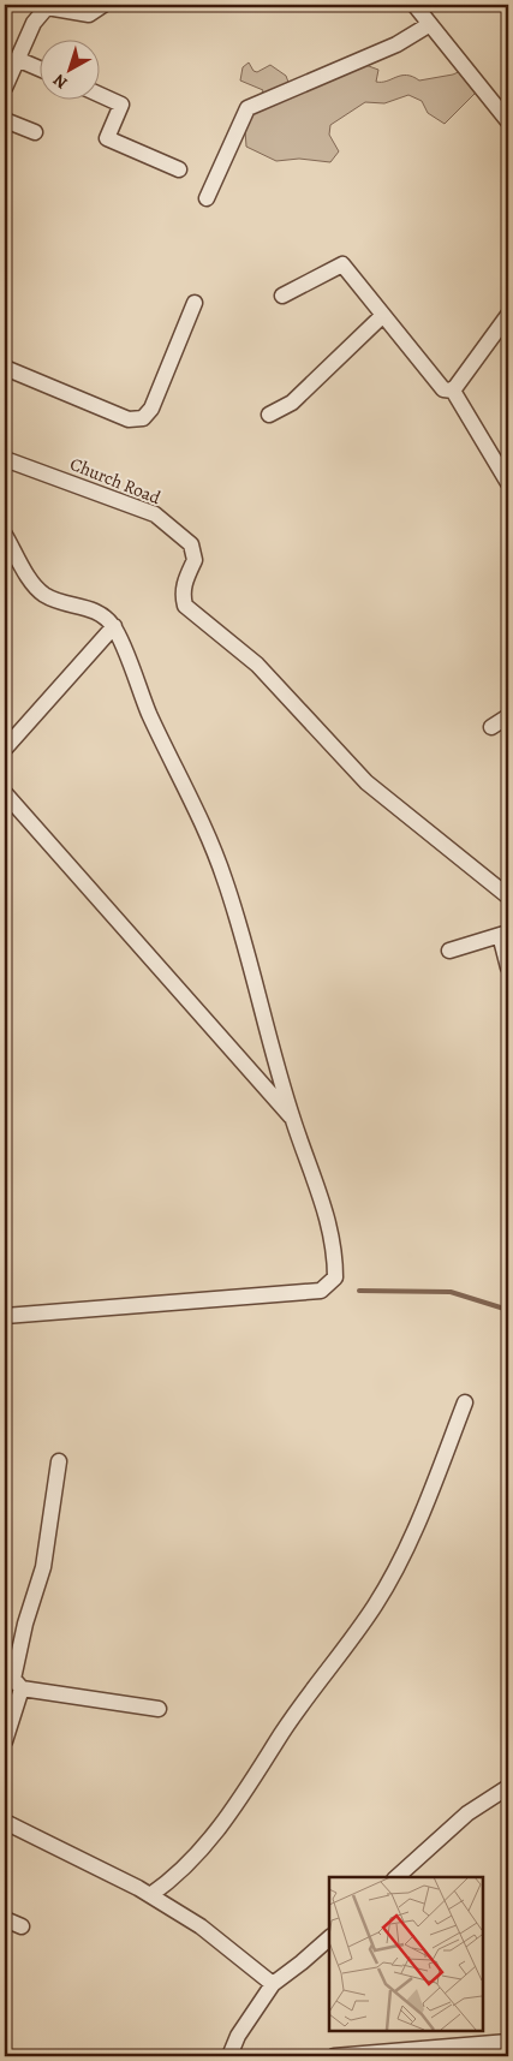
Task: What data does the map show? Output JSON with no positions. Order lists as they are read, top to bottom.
{
  "streets": {
    "street": ["Church Road"]
  },
  "north": "bottom left"
}
